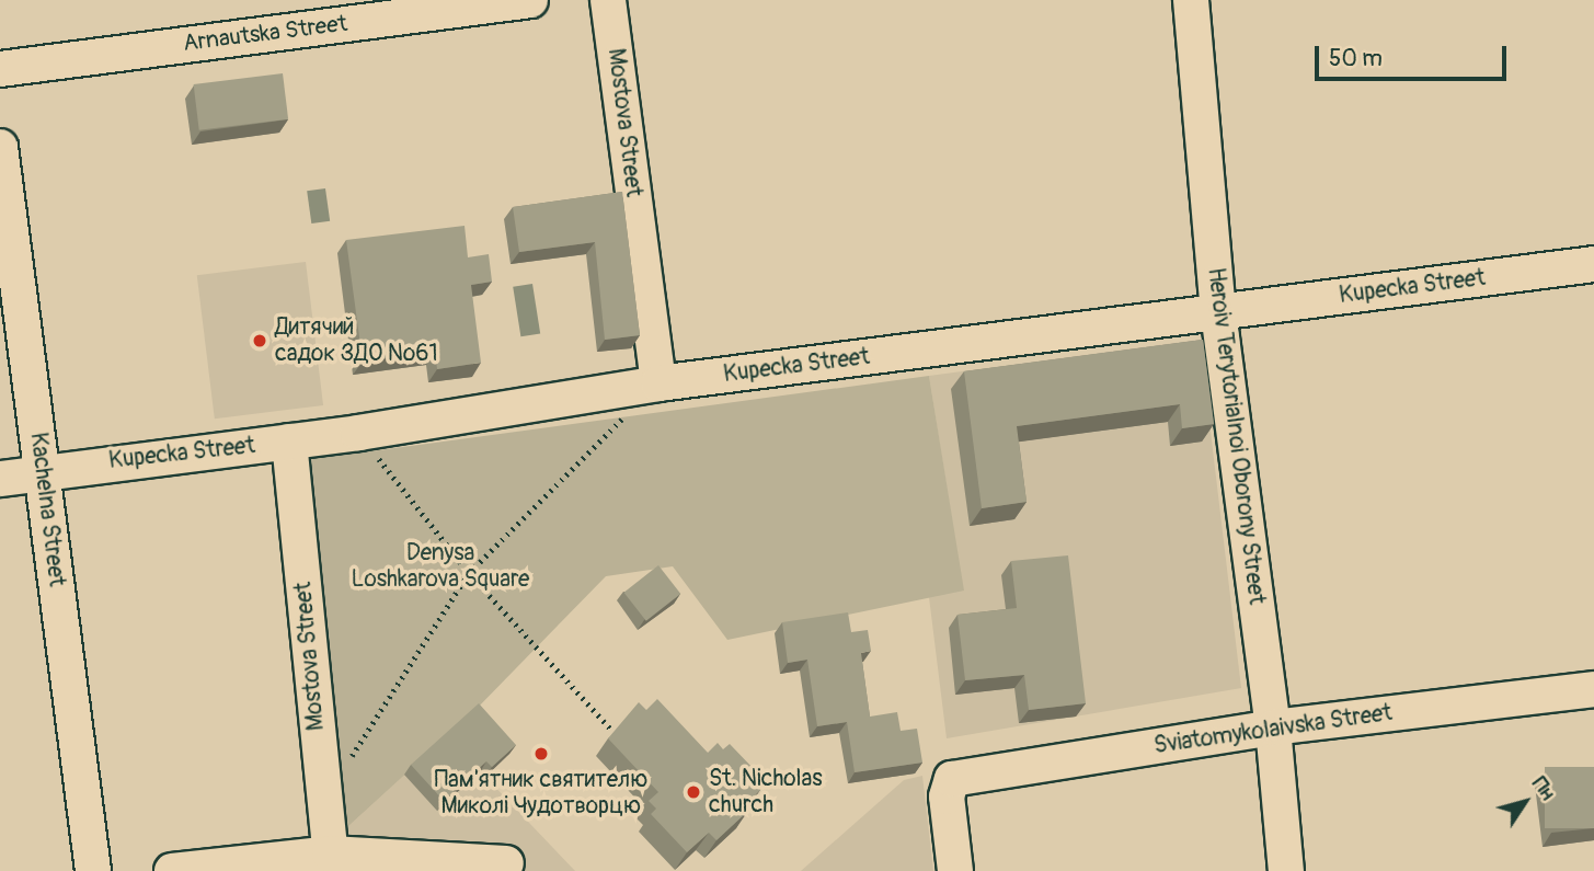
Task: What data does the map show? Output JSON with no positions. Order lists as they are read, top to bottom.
{
  "streets": {
    "street": [
      "Arnautska Street",
      "Mostova Street",
      "Kupecka Street",
      "Heroiv Terytorialnoi Oborony Street",
      "Kachelna Street",
      "Sviatomykolaivska Street"
    ]
  },
  "crossings": [
    ["Mostova Street", "Kupecka Street"],
    ["Kupecka Street", "Heroiv Terytorialnoi Oborony Street"],
    ["Kupecka Street", "Kachelna Street"],
    ["Heroiv Terytorialnoi Oborony Street", "Sviatomykolaivska Street"]
  ],
  "parks": ["Denysa Loshkarova Square"],
  "places": ["Дитячий садок ЗДО №61", "Пам'ятник святителю Миколі Чудотворцю", "St. Nicholas church"],
  "scale_bar": "50 m",
  "north": "top right"
}
